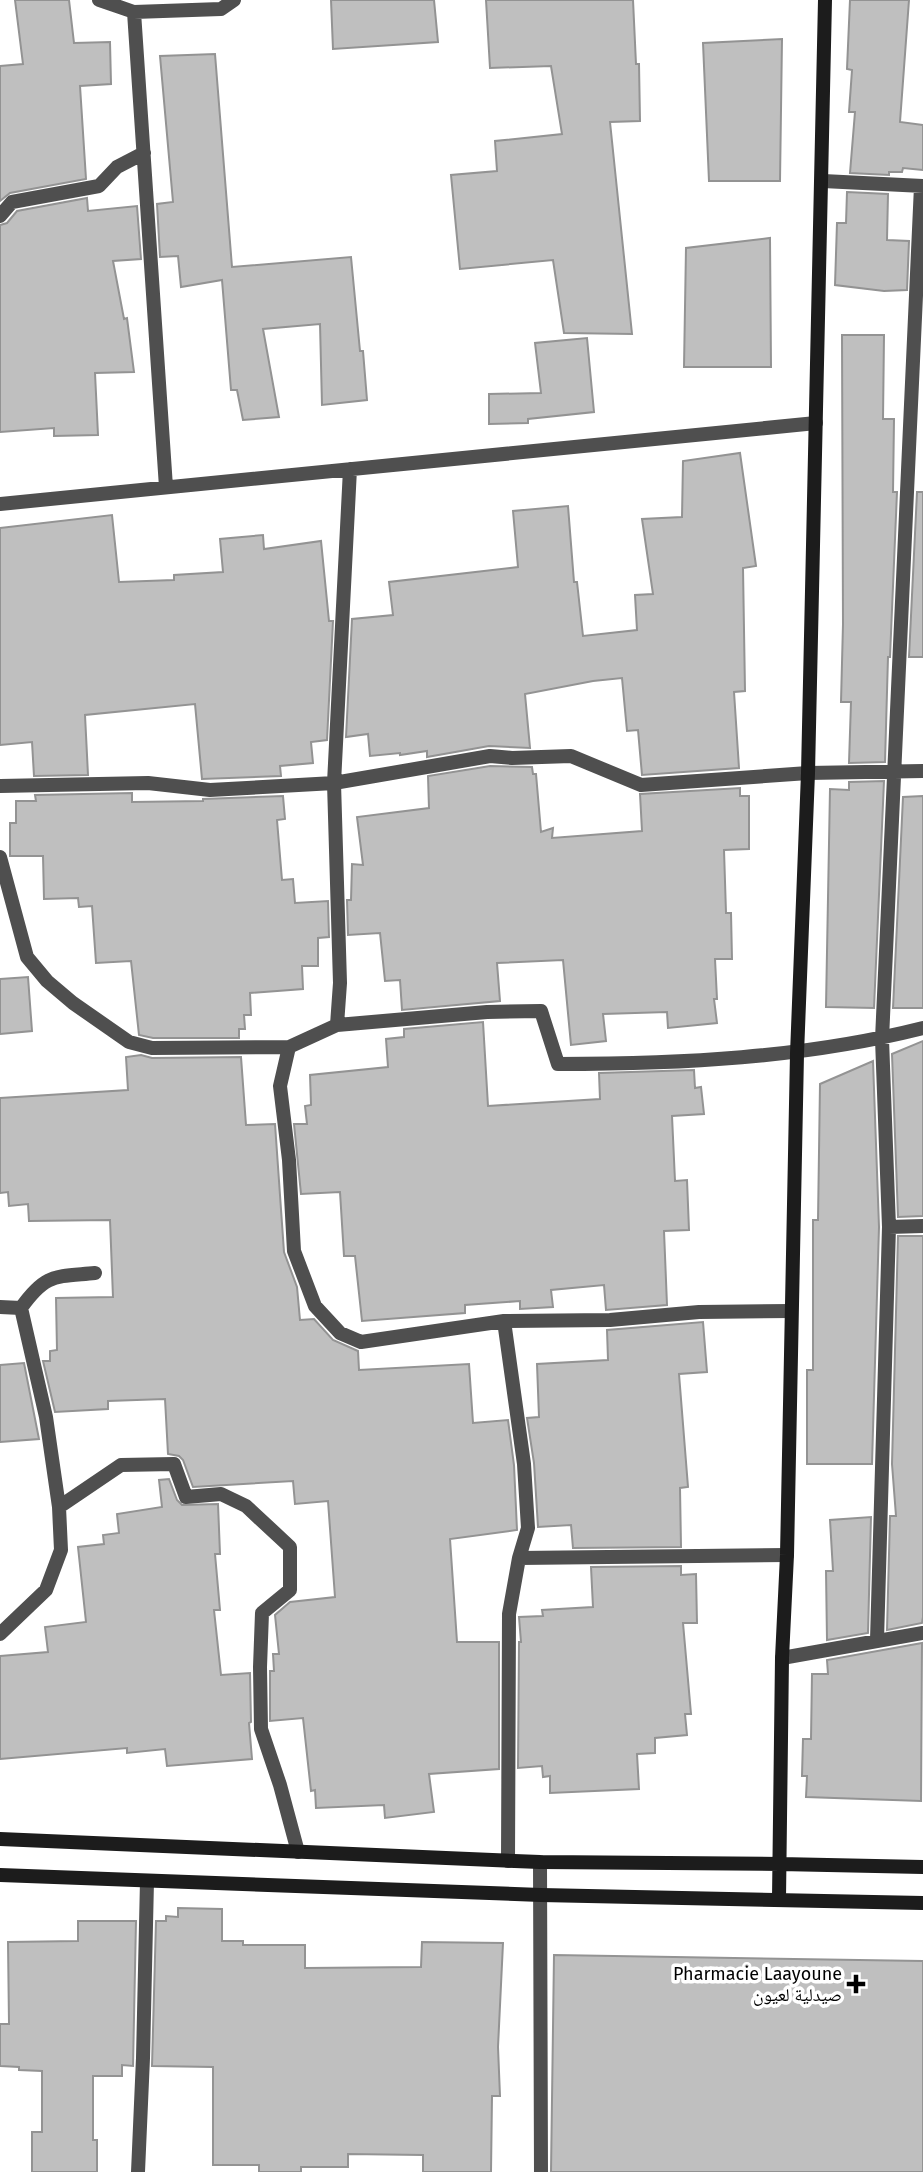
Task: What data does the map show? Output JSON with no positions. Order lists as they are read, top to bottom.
{
  "places": {
    "health": ["Pharmacie Laayoune صيدلية لعيون"]
  }
}
